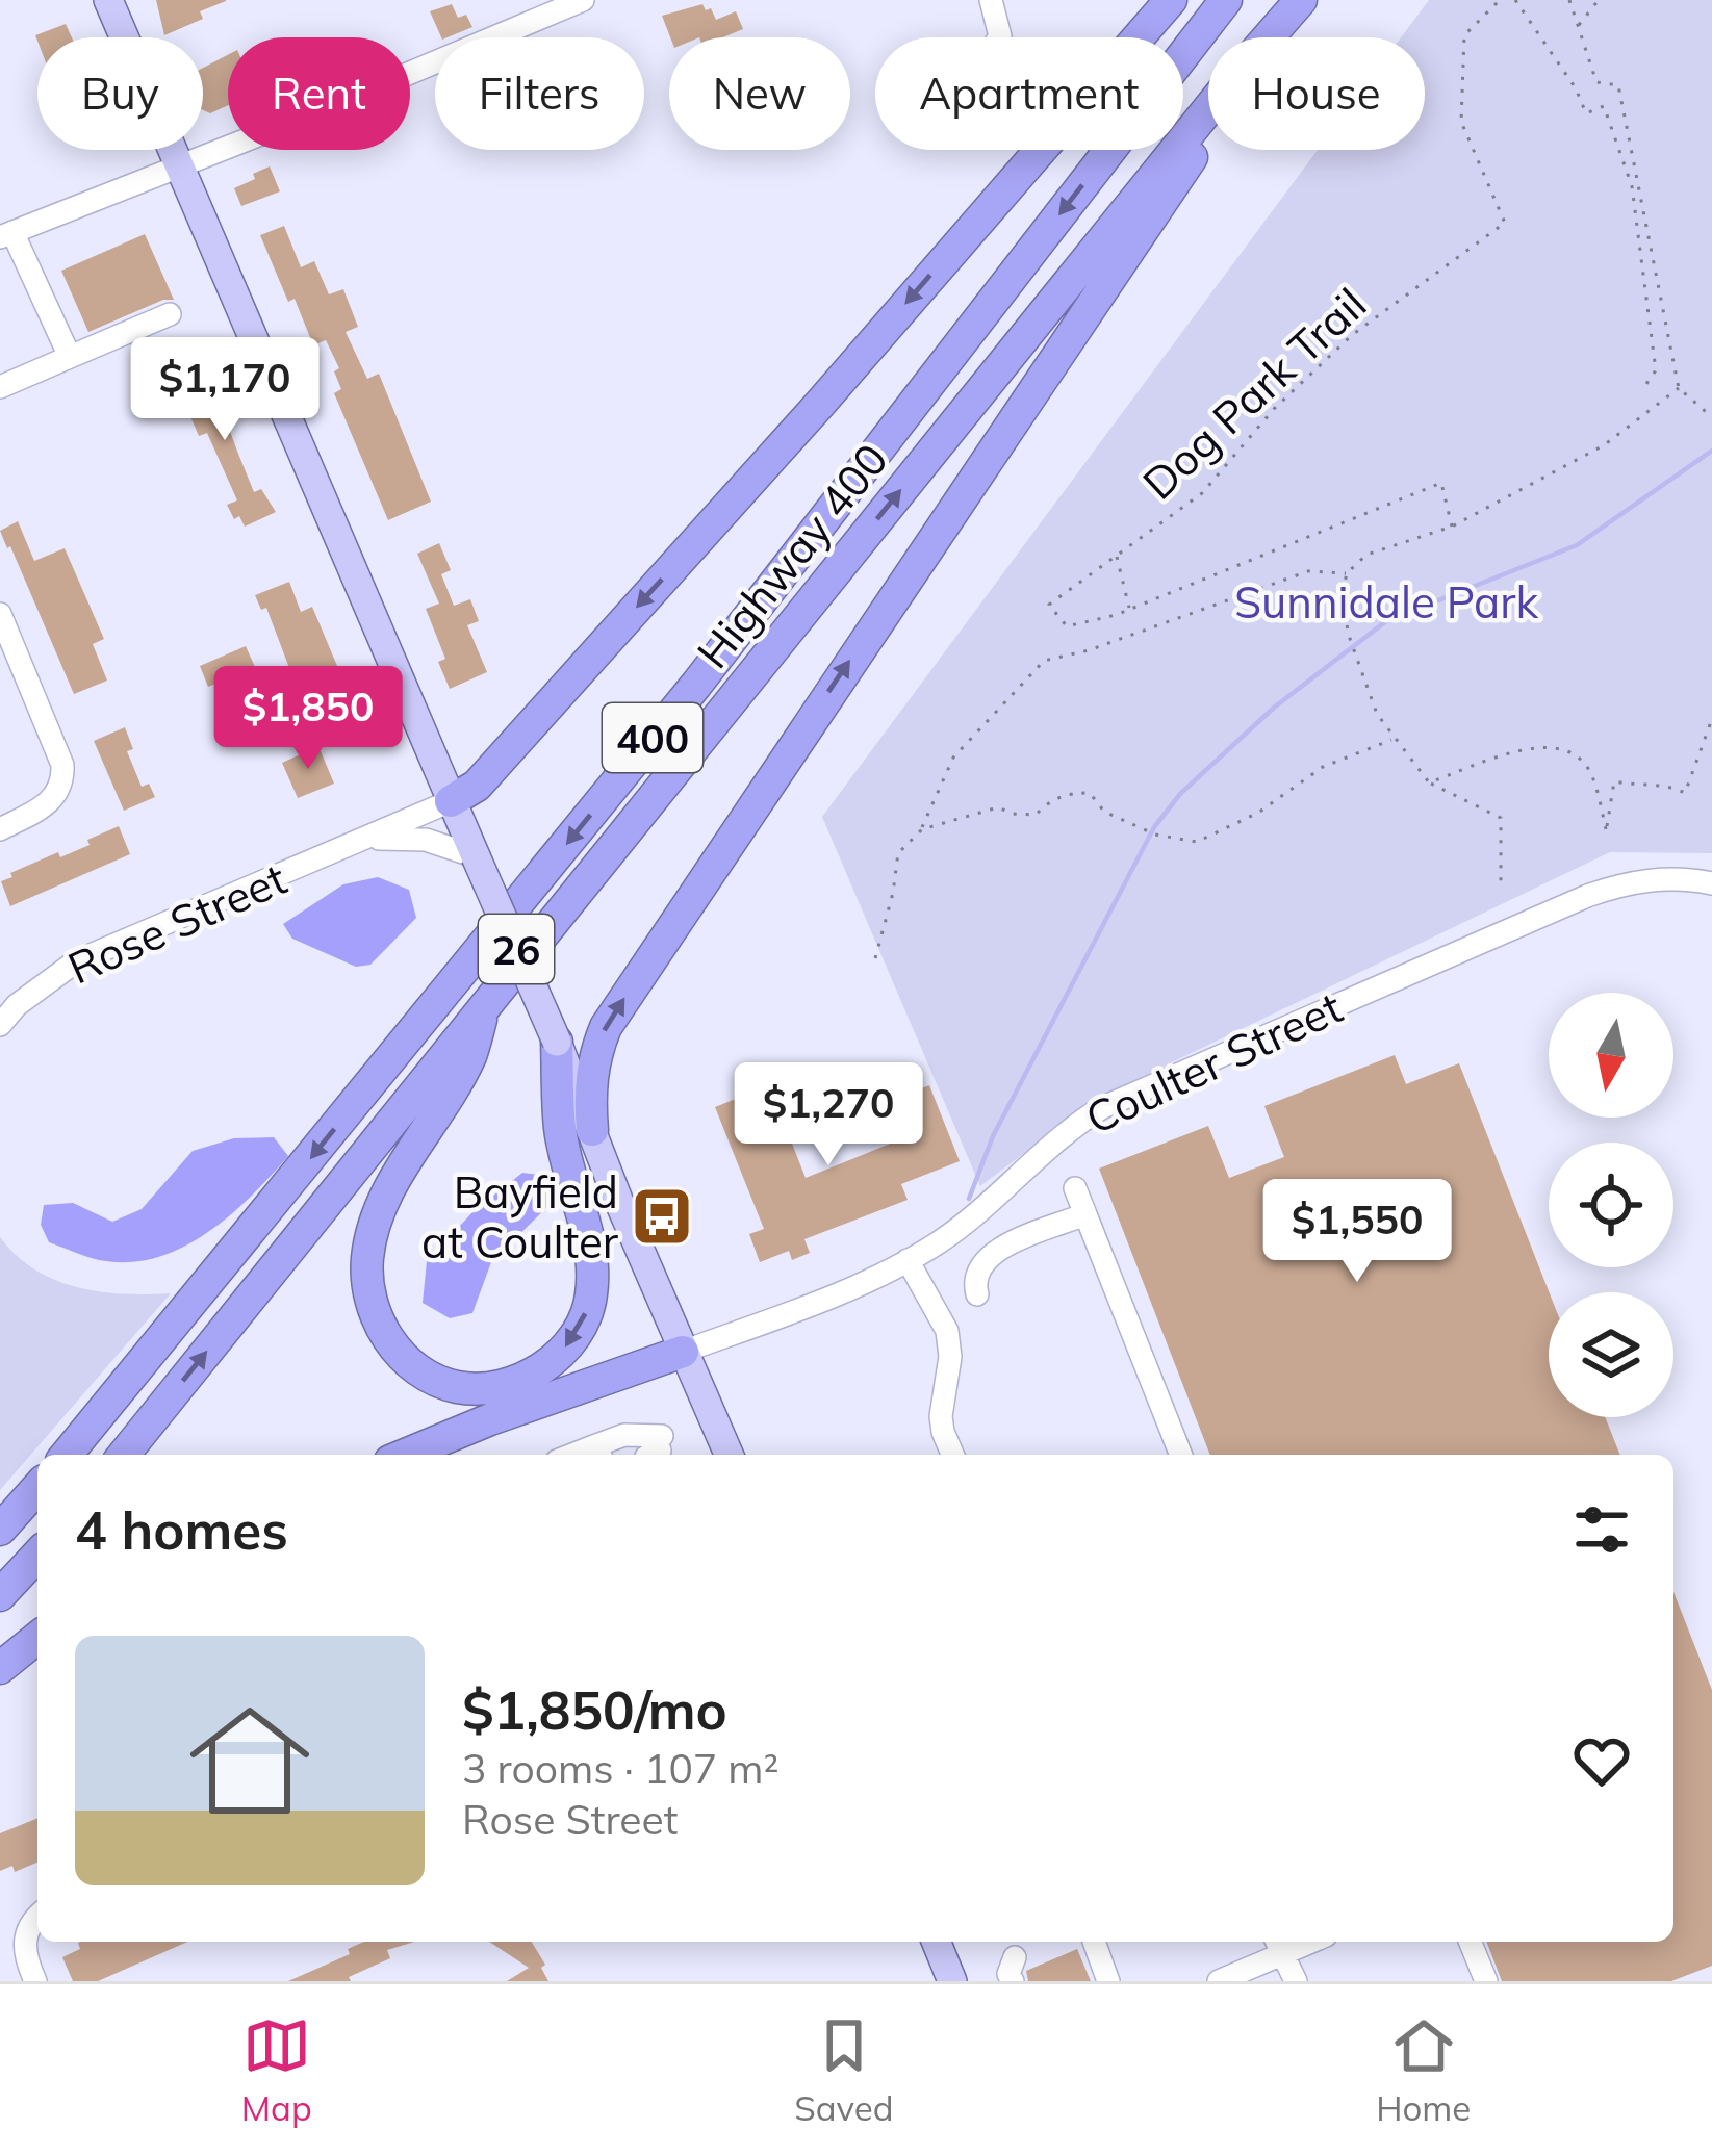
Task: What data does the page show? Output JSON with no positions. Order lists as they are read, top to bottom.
{
  "streets": {
    "highway": ["Highway 400", "400"],
    "main road": ["26"],
    "street": ["Rose Street", "Coulter Street"],
    "path": ["Dog Park Trail"]
  },
  "crossings": [
    ["Rose Street", "26"],
    ["26", "Coulter Street"]
  ],
  "parks": ["Sunnidale Park"],
  "places": {
    "bus stop": ["Bayfield at Coulter"]
  },
  "north": "bottom",
  "page": {
    "chip": [
      "Buy",
      "Rent",
      "Filters",
      "New",
      "Apartment",
      "House"
    ],
    "price": [
      "$1,170",
      "$1,850",
      "$1,270",
      "$1,550"
    ],
    "heading": "4 homes",
    "list": [
      {
        "name": "$1,850/mo",
        "note": "3 rooms · 107 m² · Rose Street"
      }
    ],
    "tabs": ["Map", "Saved", "Home"]
  }
}
